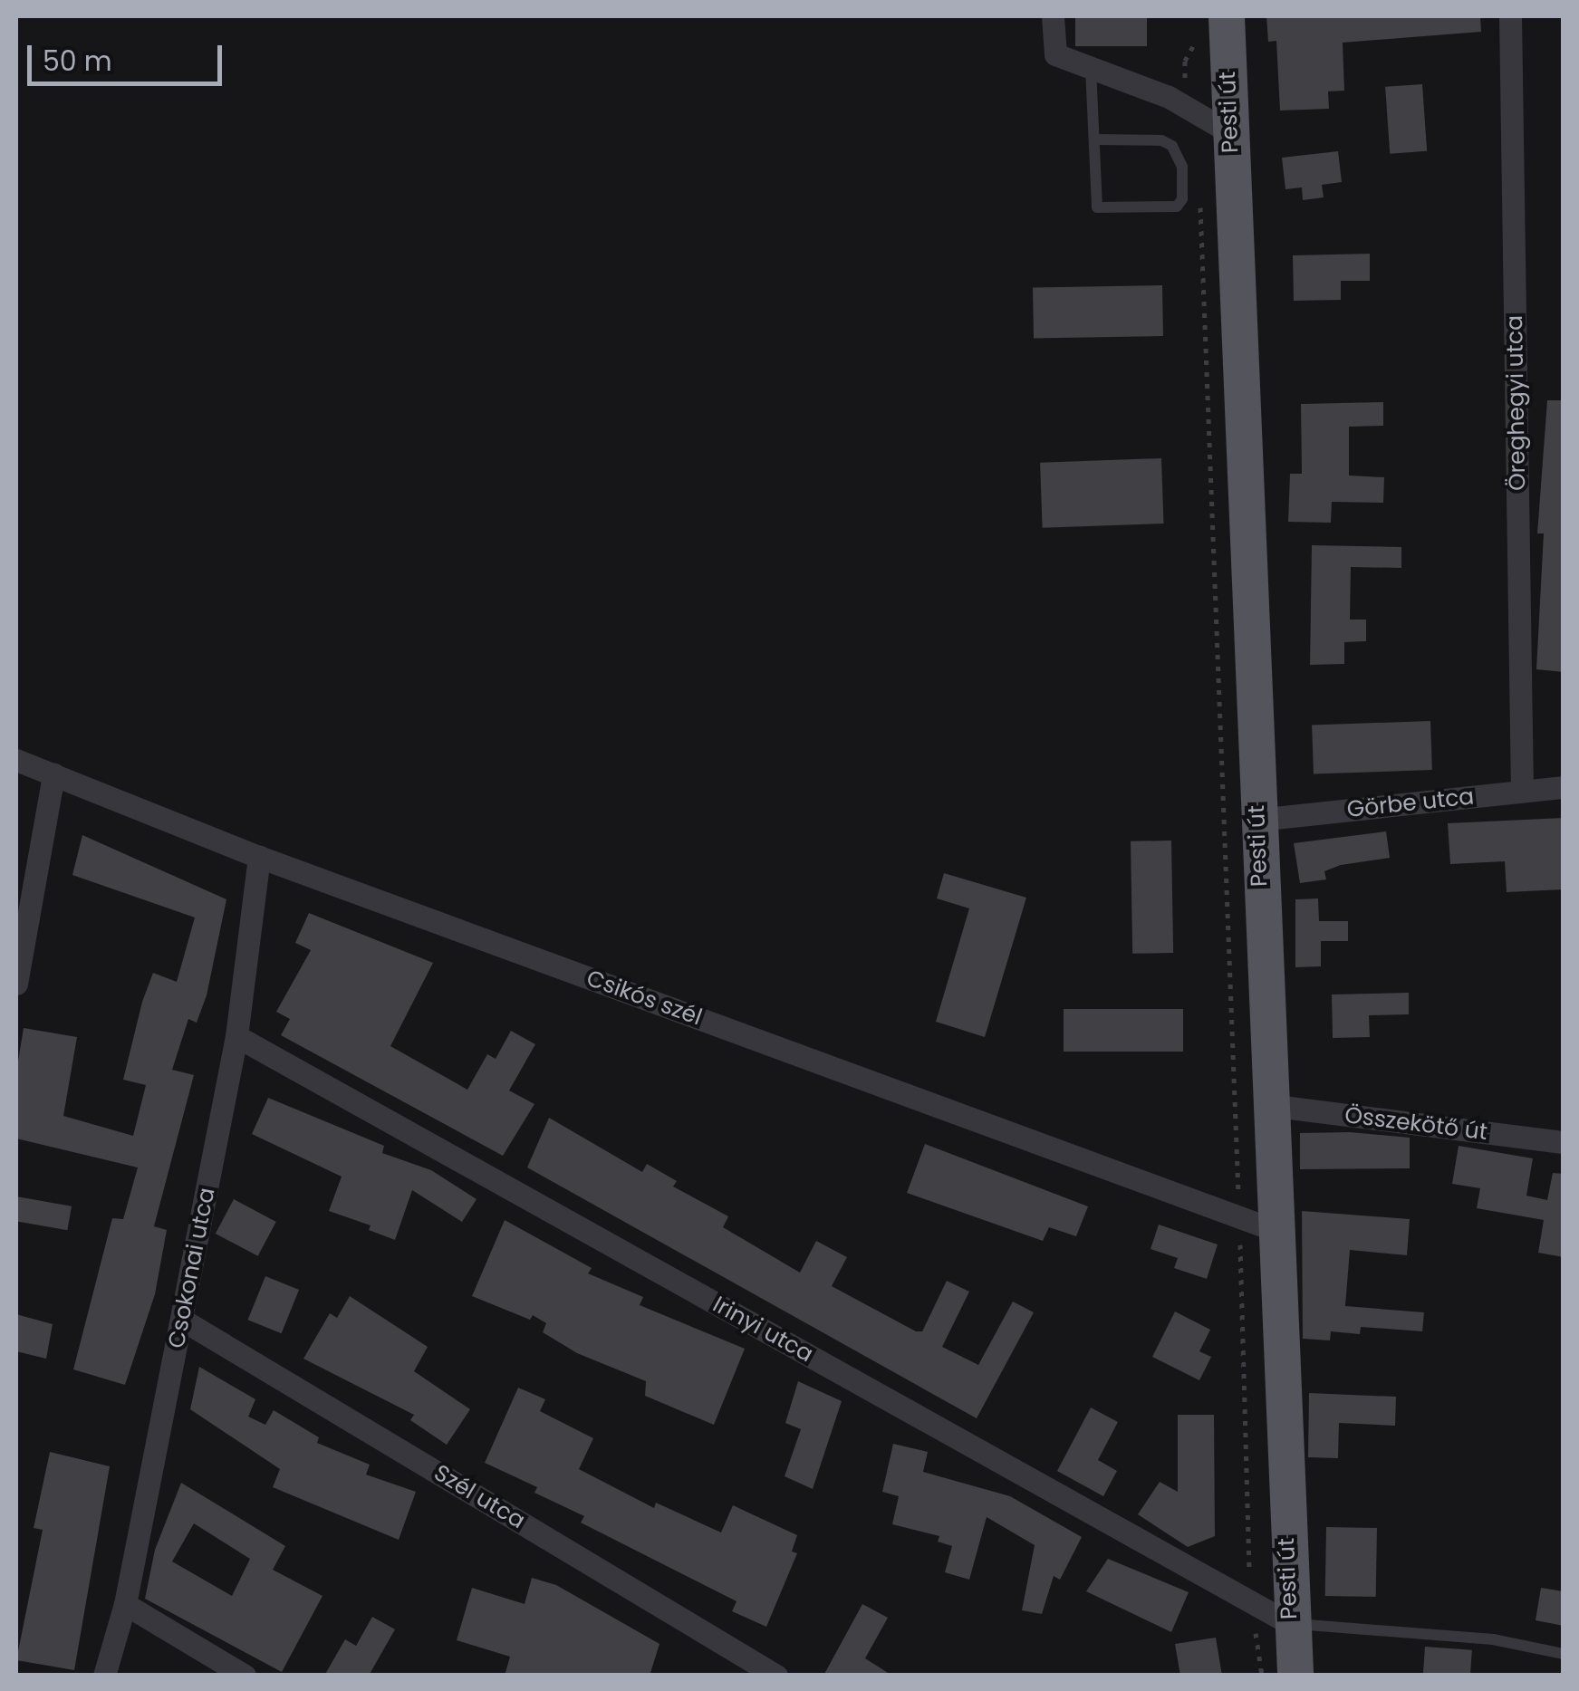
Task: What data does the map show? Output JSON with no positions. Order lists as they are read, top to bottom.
{
  "streets": {
    "main road": ["Pesti út"],
    "street": [
      "Öreghegyi utca",
      "Görbe utca",
      "Csikós szél",
      "Összekötő út",
      "Csokonai utca",
      "Irinyi utca",
      "Szél utca"
    ]
  },
  "crossings": [
    ["Pesti út", "Görbe utca"],
    ["Pesti út", "Csikós szél"],
    ["Pesti út", "Összekötő út"],
    ["Pesti út", "Irinyi utca"],
    ["Öreghegyi utca", "Görbe utca"],
    ["Csikós szél", "Csokonai utca"],
    ["Csokonai utca", "Irinyi utca"],
    ["Csokonai utca", "Szél utca"]
  ],
  "scale_bar": "50 m"
}
